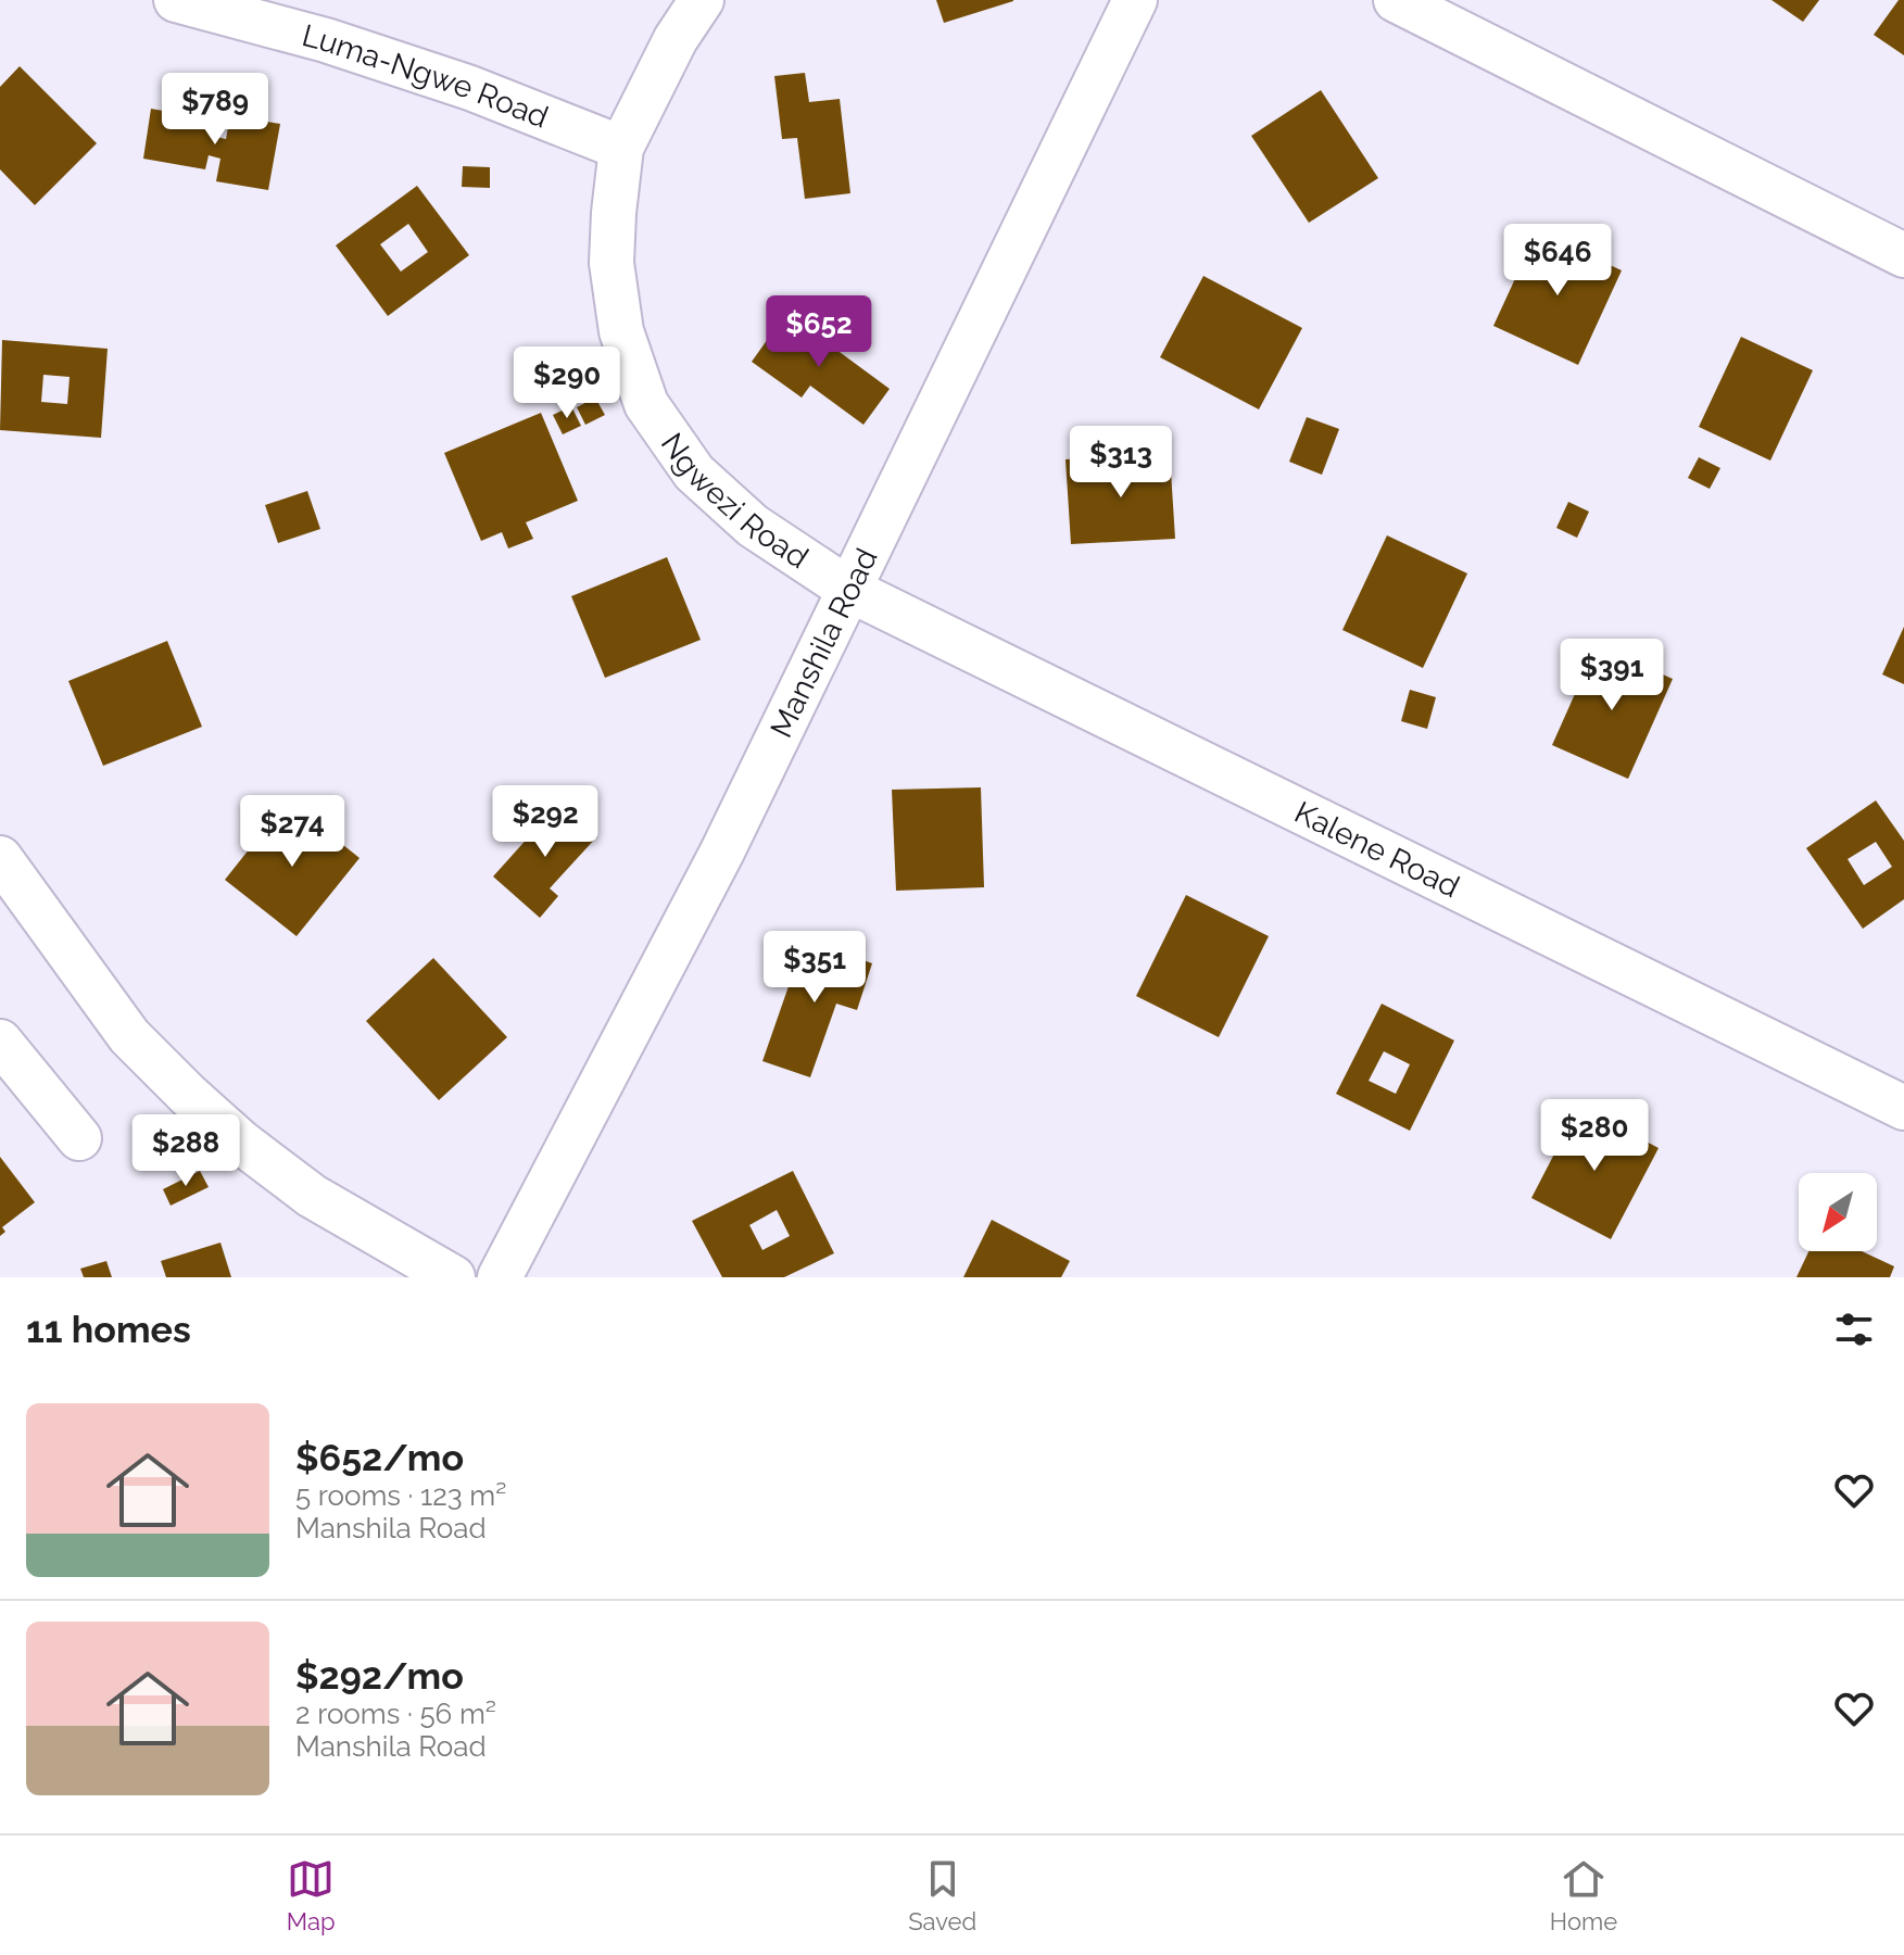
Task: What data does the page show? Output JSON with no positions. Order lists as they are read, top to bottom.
{
  "streets": {
    "street": [
      "Luma-Ngwe Road",
      "Ngwezi Road",
      "Manshila Road",
      "Kalene Road"
    ]
  },
  "crossings": [
    ["Luma-Ngwe Road", "Ngwezi Road"],
    ["Ngwezi Road", "Manshila Road"],
    ["Ngwezi Road", "Kalene Road"],
    ["Manshila Road", "Kalene Road"]
  ],
  "north": "bottom left",
  "page": {
    "price": [
      "$789",
      "$646",
      "$652",
      "$290",
      "$313",
      "$391",
      "$292",
      "$274",
      "$351",
      "$280",
      "$288"
    ],
    "heading": "11 homes",
    "list": [
      {
        "name": "$652/mo",
        "note": "5 rooms · 123 m² · Manshila Road"
      },
      {
        "name": "$292/mo",
        "note": "2 rooms · 56 m² · Manshila Road"
      }
    ],
    "tabs": ["Map", "Saved", "Home"]
  }
}
